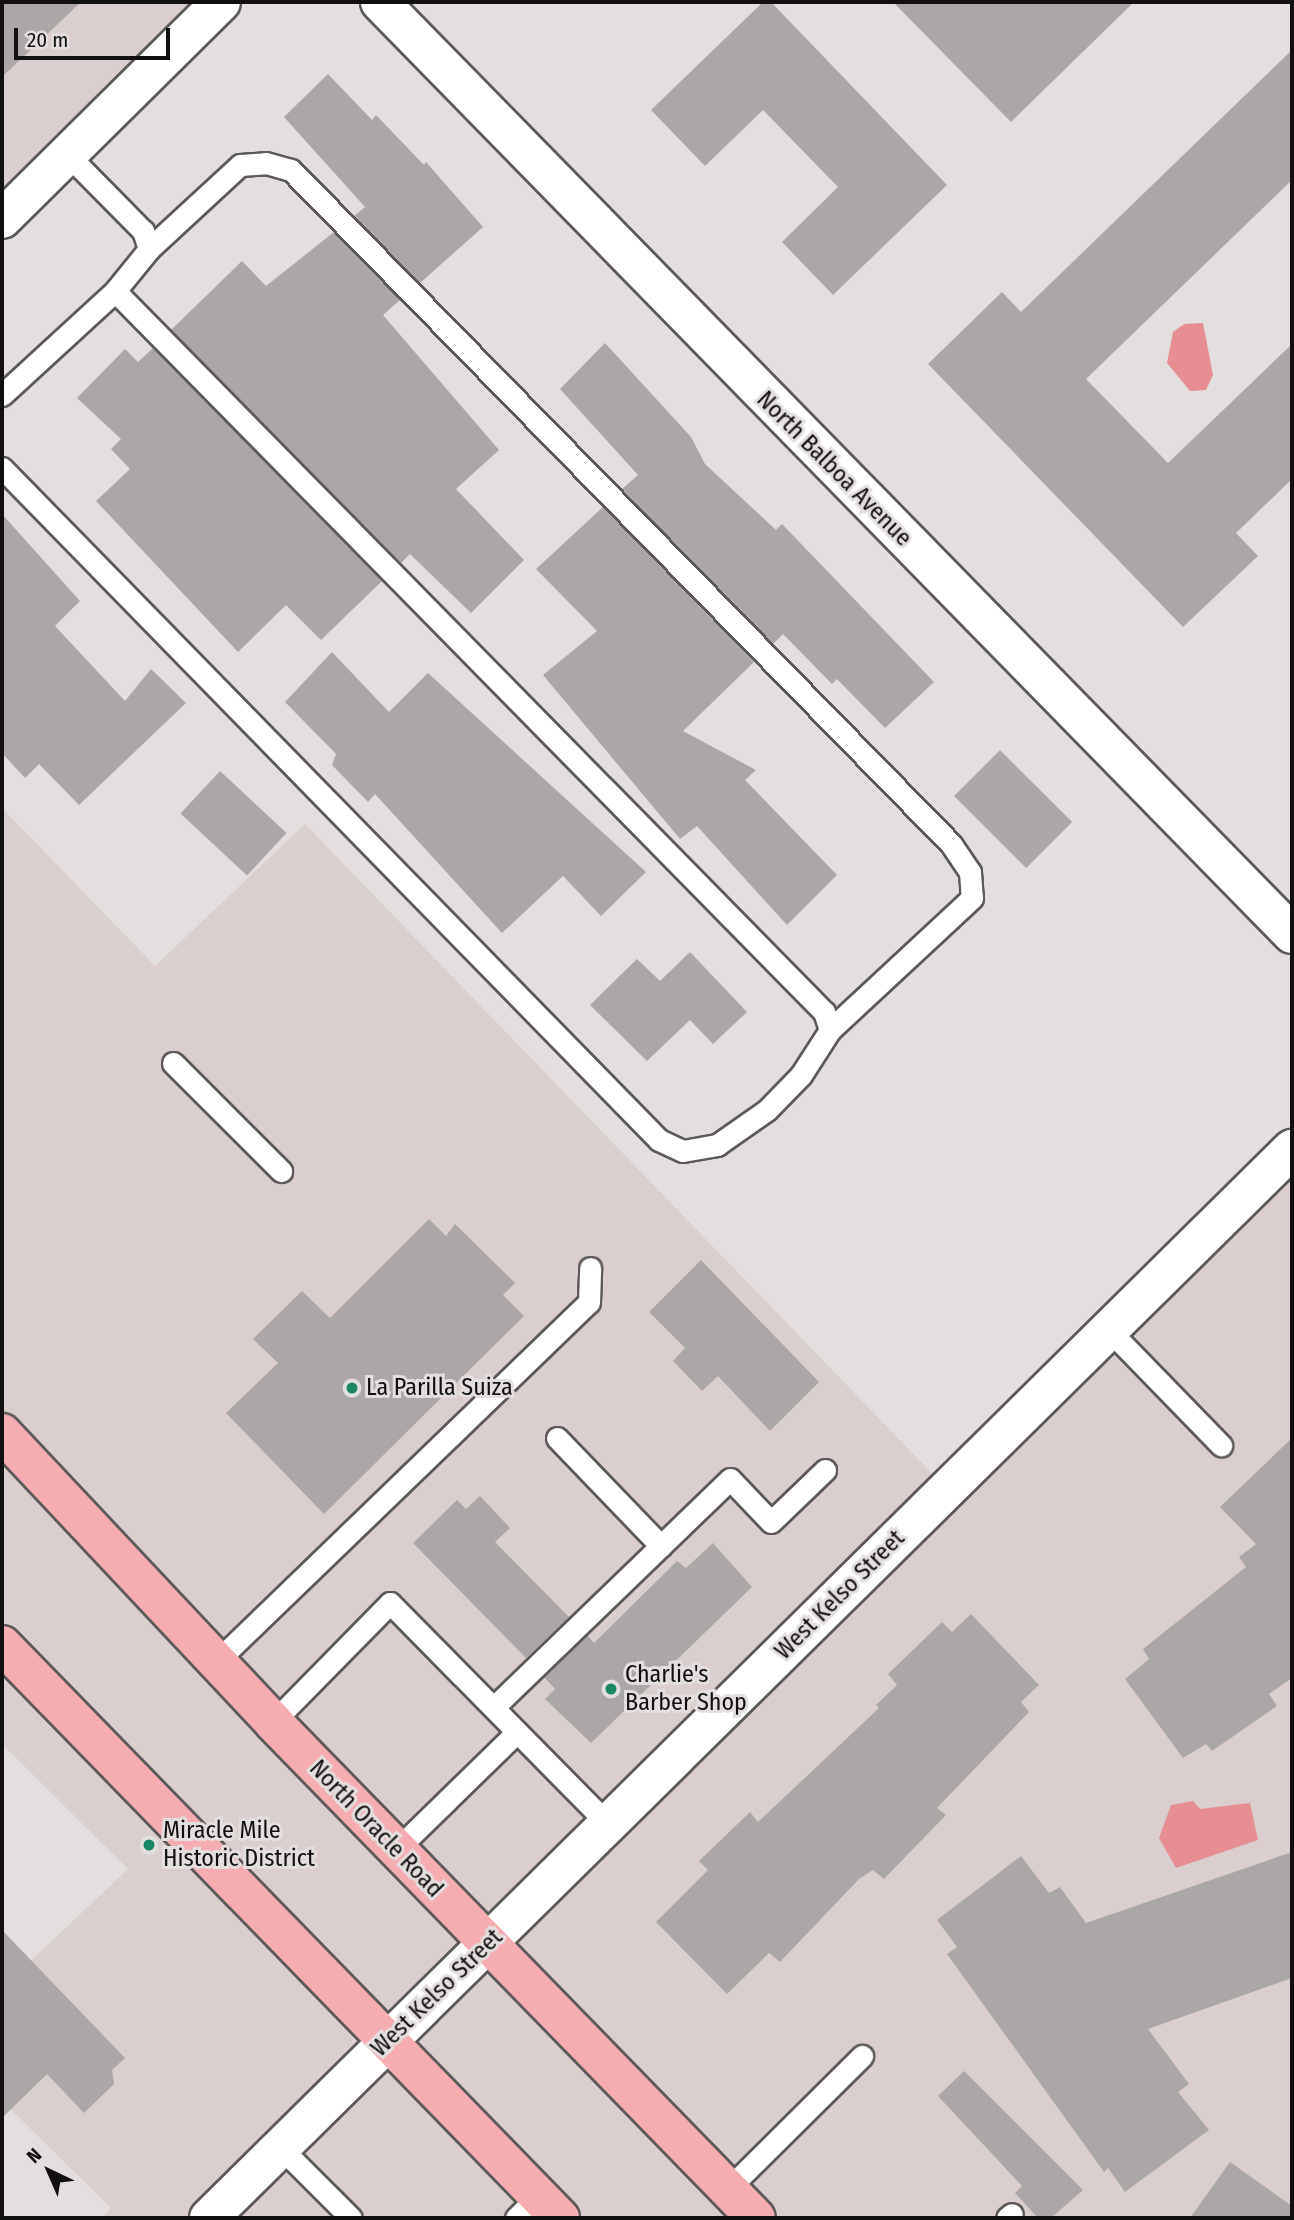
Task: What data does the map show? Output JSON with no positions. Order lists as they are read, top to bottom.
{
  "streets": {
    "main road": ["North Oracle Road"],
    "street": ["North Balboa Avenue", "West Kelso Street"]
  },
  "crossings": [
    ["West Kelso Street", "North Oracle Road"]
  ],
  "places": ["La Parilla Suiza", "Charlie's Barber Shop", "Miracle Mile Historic District"],
  "scale_bar": "20 m",
  "north": "top left"
}
